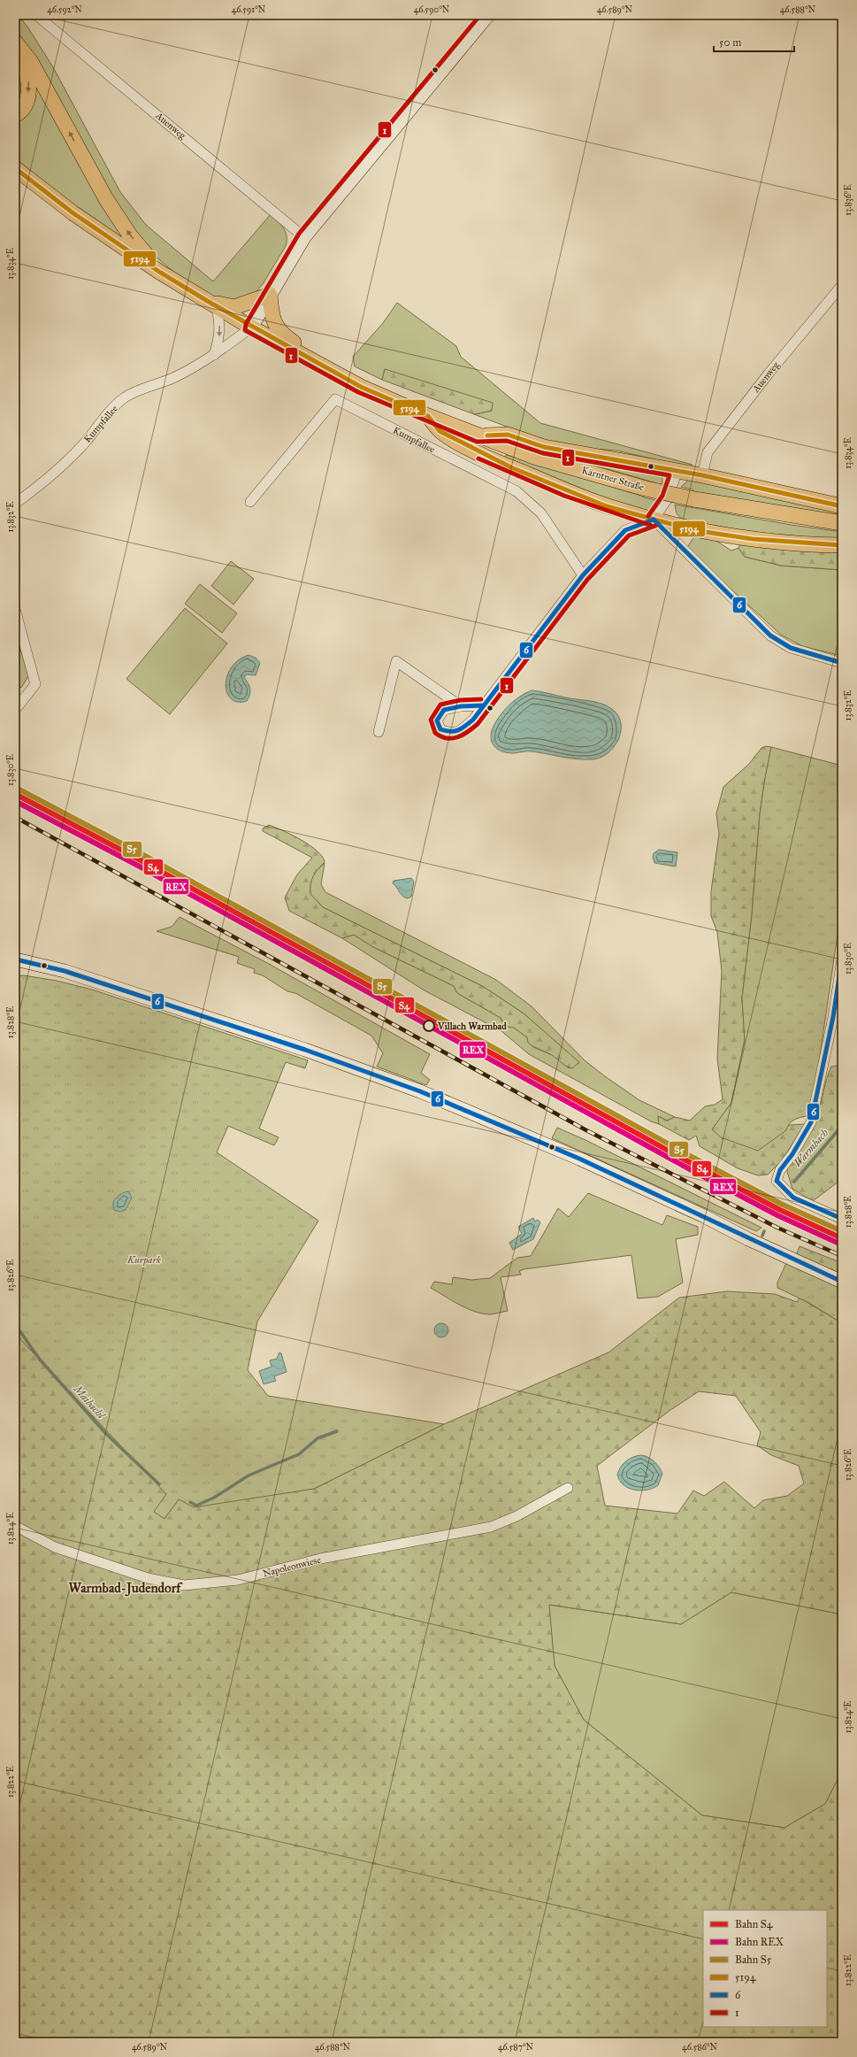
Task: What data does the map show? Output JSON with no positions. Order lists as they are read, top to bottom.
{
  "streets": {
    "main road": ["Kärntner Straße"],
    "street": ["Auenweg", "Kumpfallee", "Napoleonwiese"]
  },
  "crossings": [
    ["Kumpfallee", "Kärntner Straße"]
  ],
  "districts": ["Warmbad-Judendorf"],
  "water": ["Warmbach", "Maibachl"],
  "parks": ["Kurpark"],
  "places": ["Villach Warmbad"],
  "lines": [
    "transit line 1",
    "transit line 5194",
    "transit line 6",
    "rail line S5",
    "rail line S4",
    "rail line REX"
  ],
  "legend": [
    "Bahn S4",
    "Bahn REX",
    "Bahn S5",
    "5194",
    "6",
    "1"
  ],
  "scale_bar": "50 m",
  "coordinates": [
    "46.592°N",
    "46.591°N",
    "46.590°N",
    "46.589°N",
    "46.588°N",
    "13.836°E",
    "13.834°E",
    "13.832°E",
    "13.830°E",
    "13.828°E",
    "13.826°E",
    "13.824°E",
    "13.822°E",
    "46.587°N",
    "46.586°N"
  ]
}
